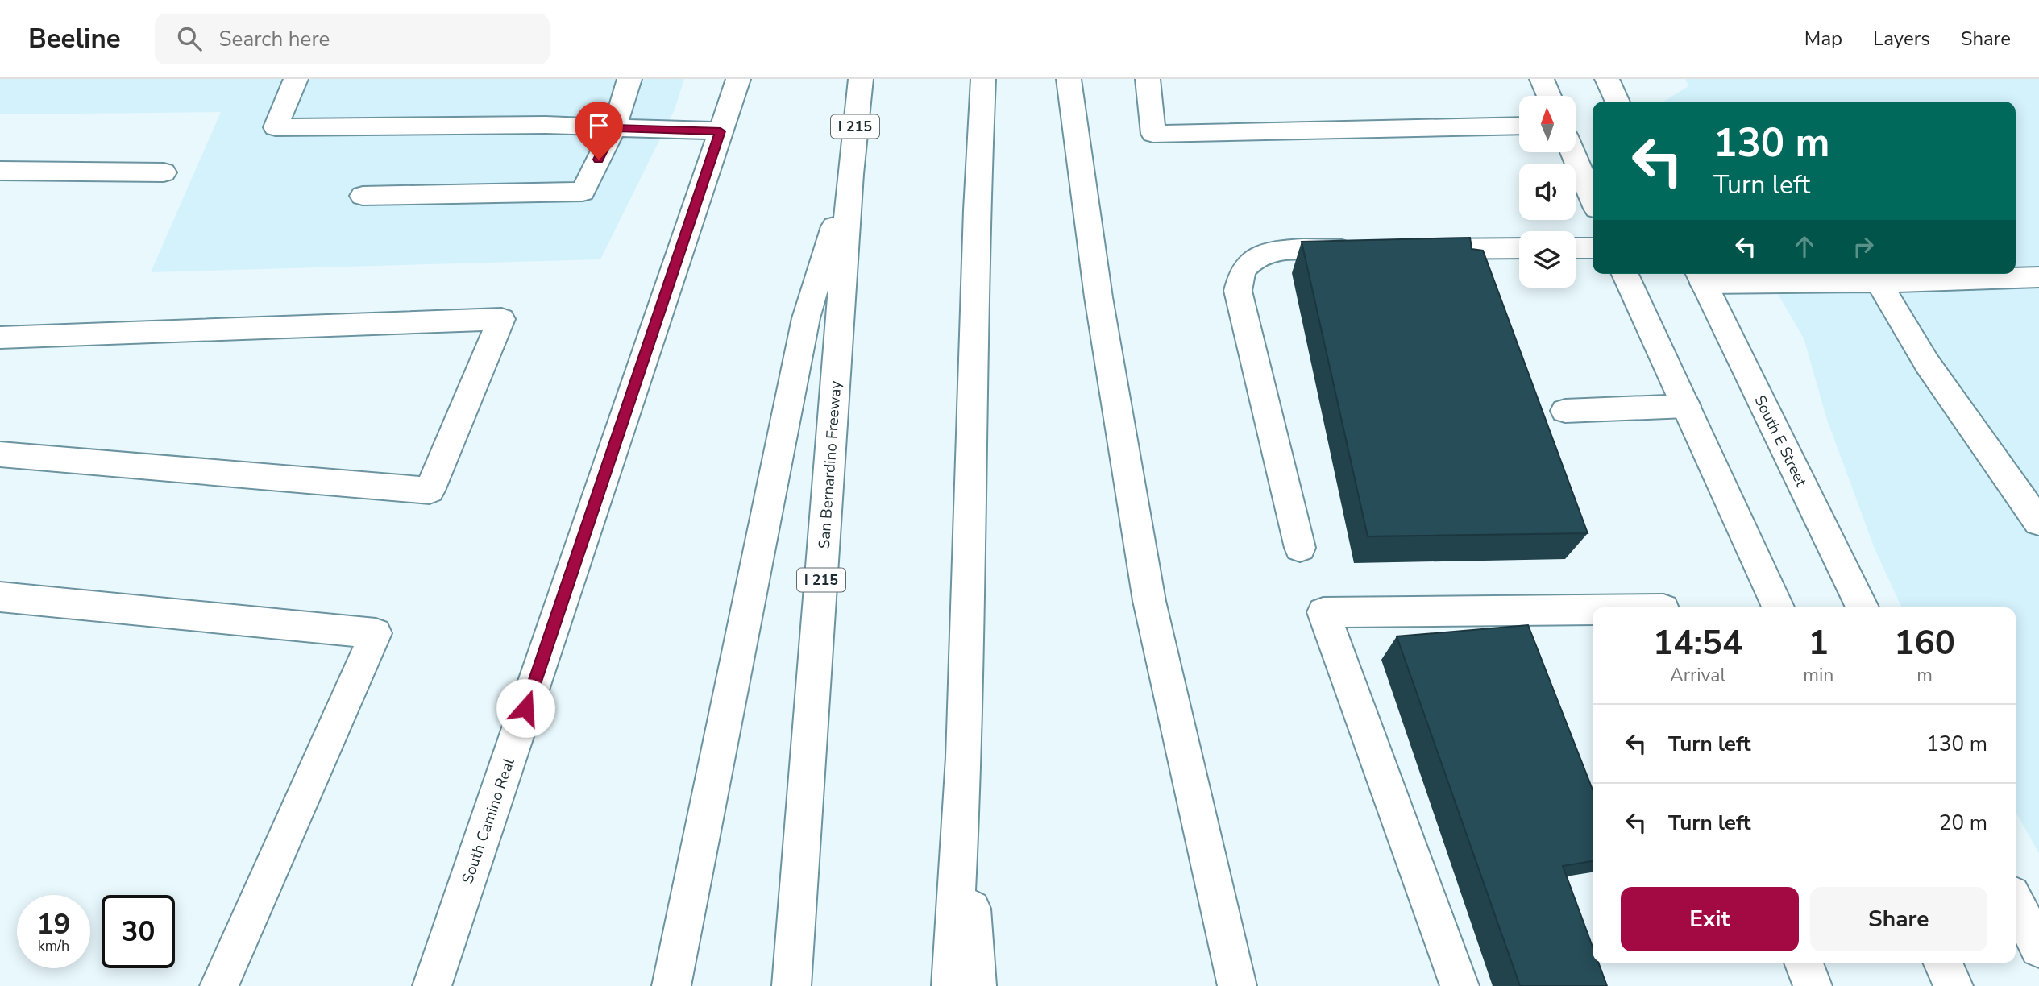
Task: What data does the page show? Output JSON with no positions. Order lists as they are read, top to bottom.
{
  "streets": {
    "main road": [
      "I 215",
      "South E Street",
      "San Bernardino Freeway",
      "South Camino Real"
    ]
  },
  "north": "top",
  "page": {
    "header": "Beeline",
    "search": "Search here",
    "nav": ["Map", "Layers", "Share"],
    "turn": ["130 m", "Turn left"],
    "eta": [
      "14:54",
      "Arrival",
      "1",
      "min",
      "160",
      "m"
    ],
    "list": [
      {
        "name": "Turn left",
        "value": "130 m"
      },
      {
        "name": "Turn left",
        "value": "20 m"
      }
    ],
    "buttons": ["Exit", "Share"],
    "speed": "19 km/h",
    "limit": "30"
  }
}
